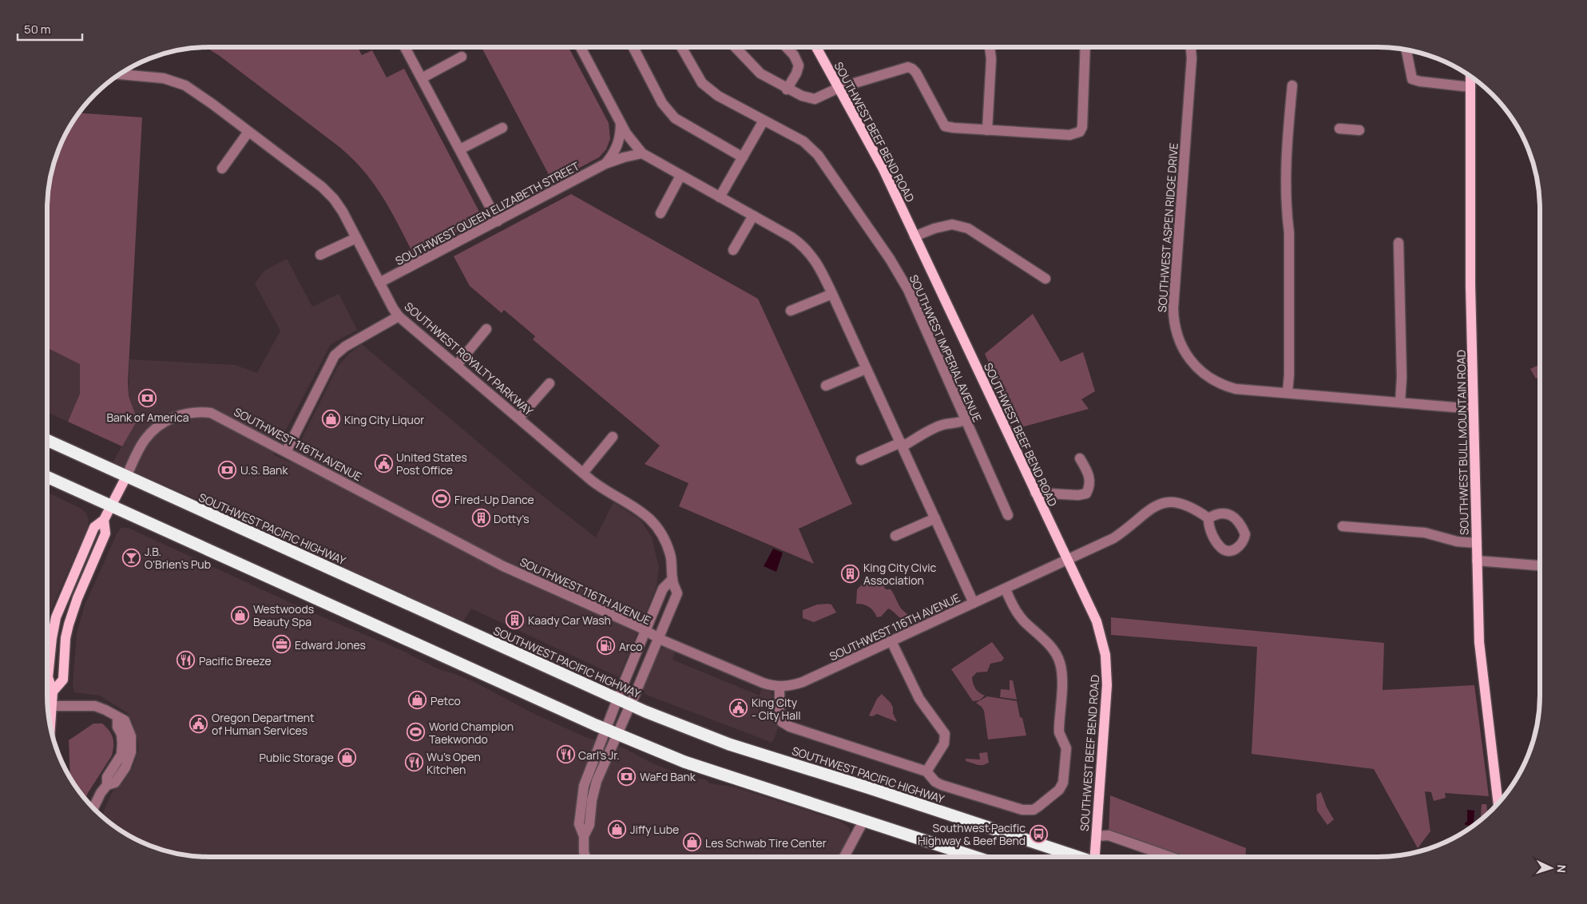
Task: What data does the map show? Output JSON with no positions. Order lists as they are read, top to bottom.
{
  "streets": {
    "highway": ["SOUTHWEST PACIFIC HIGHWAY"],
    "main road": ["SOUTHWEST BEEF BEND ROAD", "SOUTHWEST BULL MOUNTAIN ROAD"],
    "street": [
      "SOUTHWEST QUEEN ELIZABETH STREET",
      "SOUTHWEST ASPEN RIDGE DRIVE",
      "SOUTHWEST IMPERIAL AVENUE",
      "SOUTHWEST ROYALTY PARKWAY",
      "SOUTHWEST 116TH AVENUE"
    ]
  },
  "crossings": [
    ["SOUTHWEST BEEF BEND ROAD", "SOUTHWEST 116TH AVENUE"],
    ["SOUTHWEST QUEEN ELIZABETH STREET", "SOUTHWEST ROYALTY PARKWAY"],
    ["SOUTHWEST ASPEN RIDGE DRIVE", "SOUTHWEST BULL MOUNTAIN ROAD"],
    ["SOUTHWEST ROYALTY PARKWAY", "SOUTHWEST 116TH AVENUE"],
    ["SOUTHWEST ROYALTY PARKWAY", "SOUTHWEST PACIFIC HIGHWAY"],
    ["SOUTHWEST 116TH AVENUE", "SOUTHWEST PACIFIC HIGHWAY"]
  ],
  "places": {
    "bank": ["Bank of America", "U.S. Bank", "WaFd Bank"],
    "shop": [
      "King City Liquor",
      "Westwoods Beauty Spa",
      "Petco",
      "Public Storage",
      "Jiffy Lube",
      "Les Schwab Tire Center"
    ],
    "public building": ["United States Post Office", "King City - City Hall", "Oregon Department of Human Services"],
    "sports": ["Fired-Up Dance", "World Champion Taekwondo"],
    "building": ["Dotty's", "King City Civic Association", "Kaady Car Wash"],
    "bar": ["J.B. O'Brien's Pub"],
    "office": ["Edward Jones"],
    "fuel station": ["Arco"],
    "restaurant": ["Pacific Breeze", "Carl's Jr.", "Wu's Open Kitchen"],
    "bus stop": ["Southwest Pacific Highway & Beef Bend"]
  },
  "scale_bar": "50 m",
  "north": "right"
}
